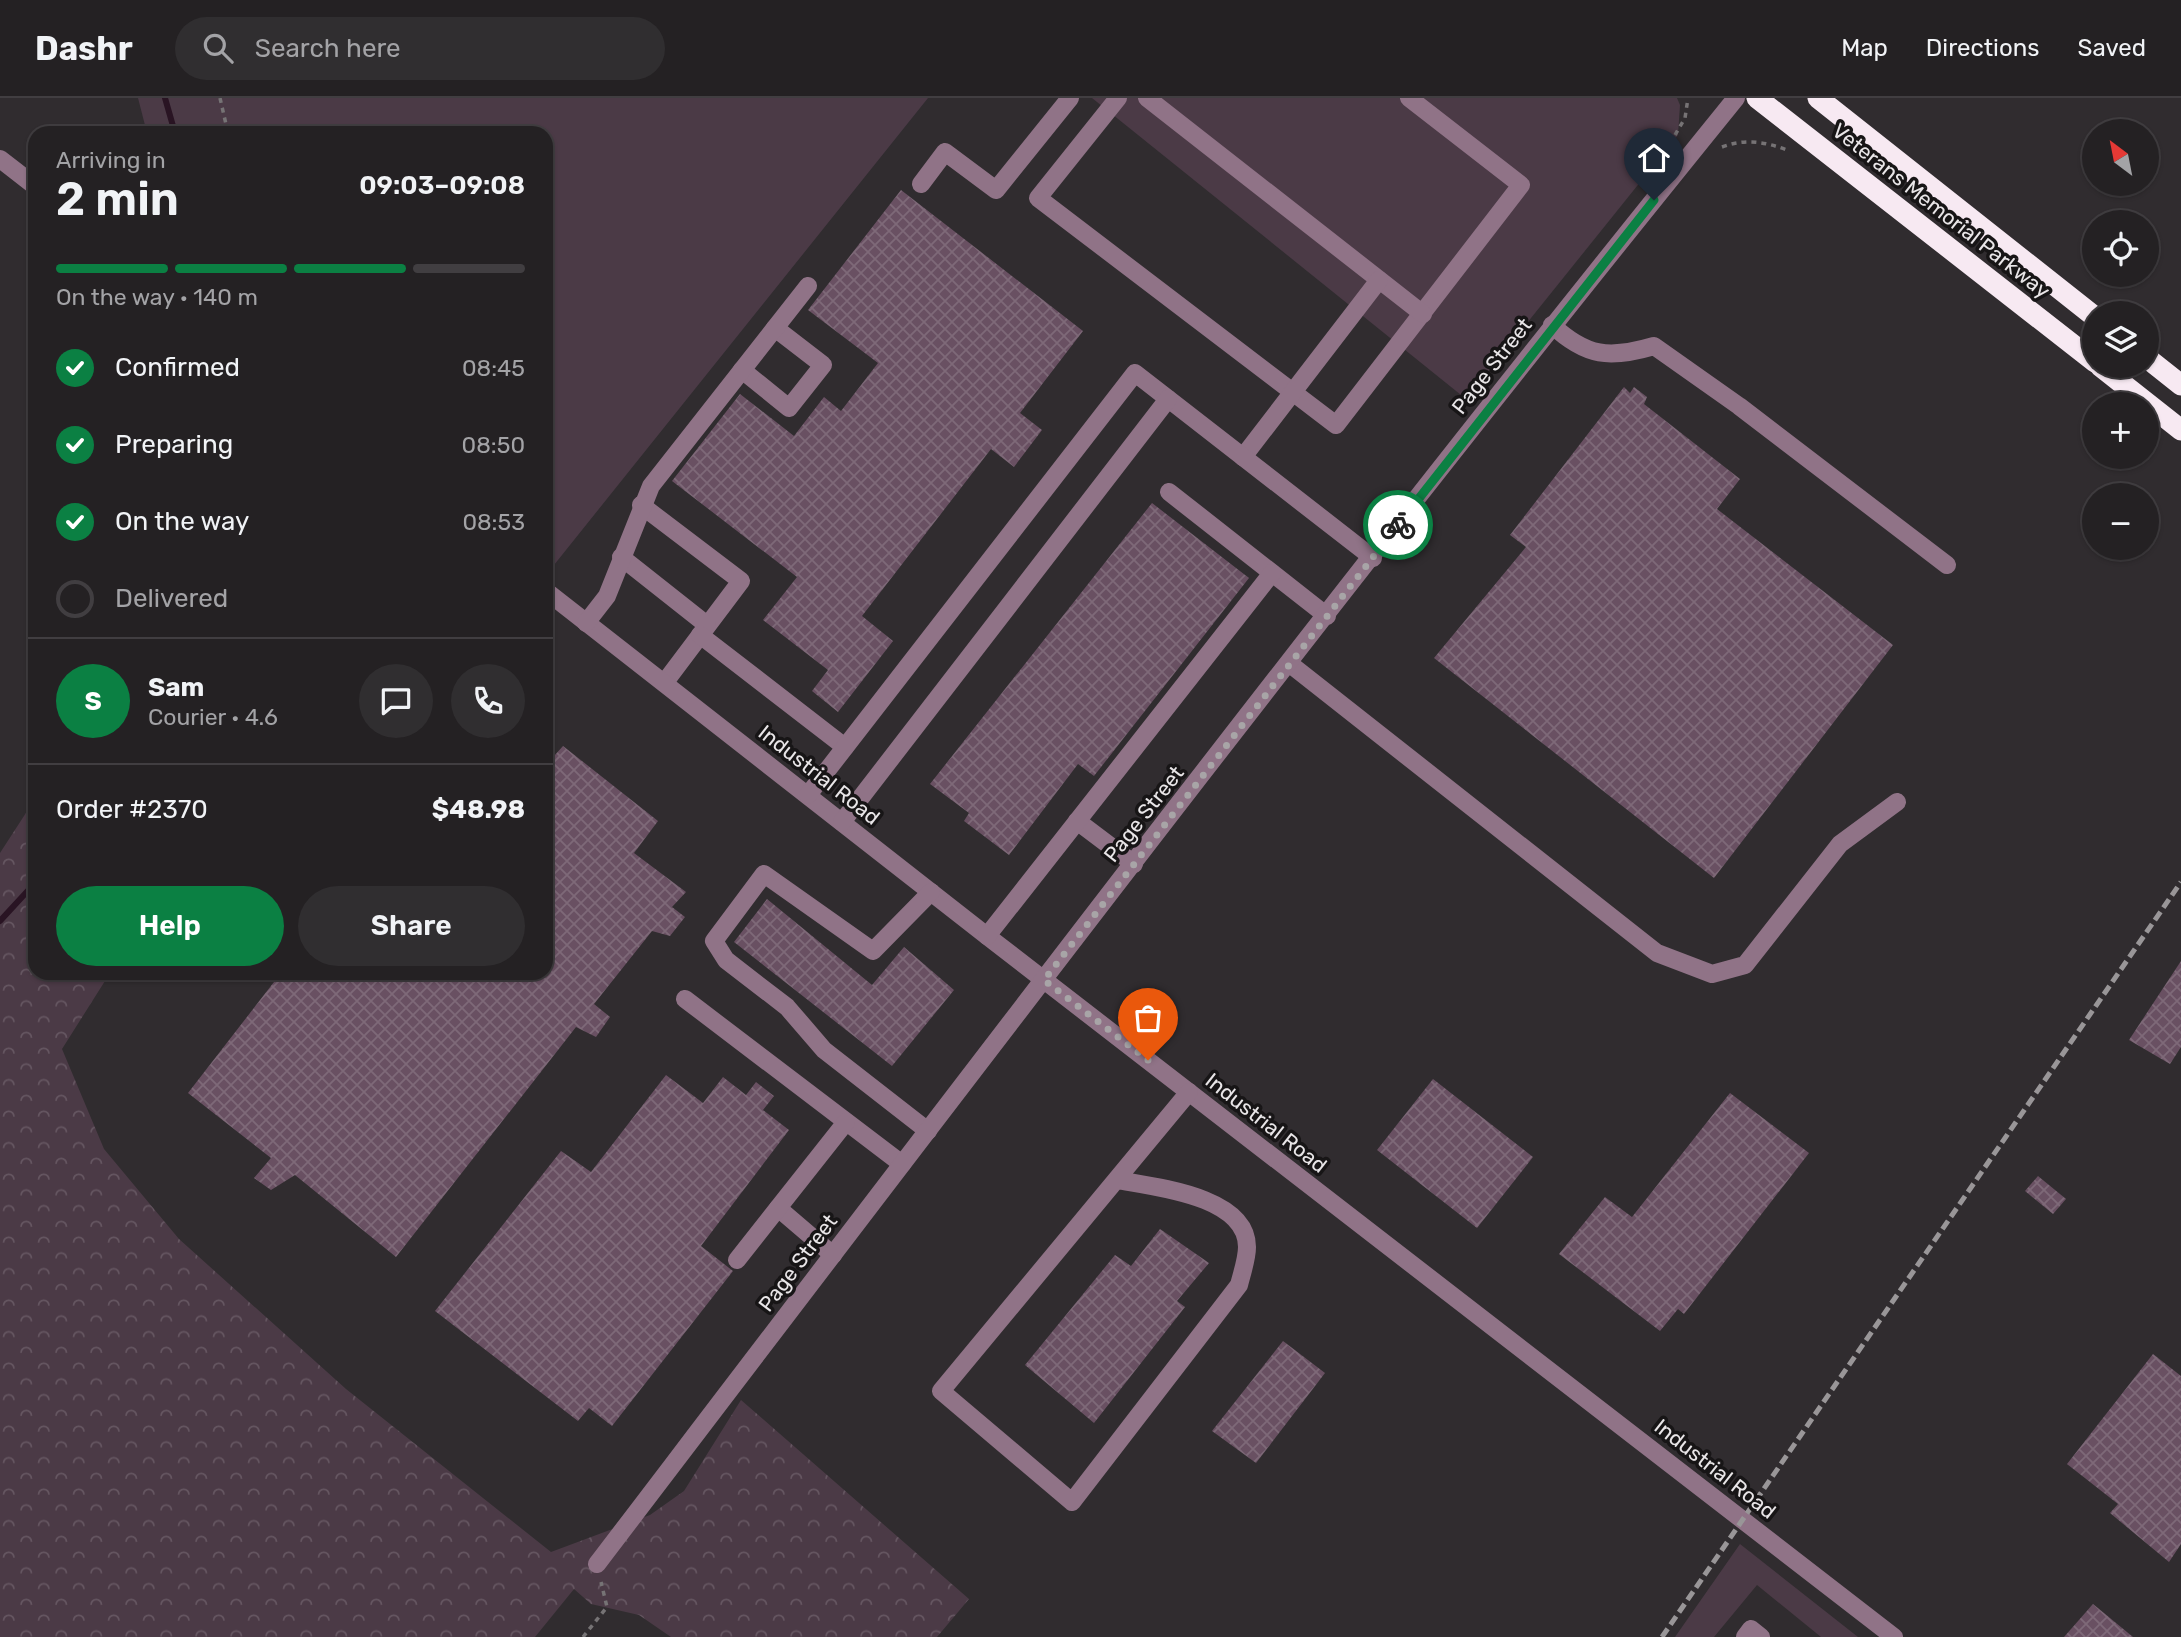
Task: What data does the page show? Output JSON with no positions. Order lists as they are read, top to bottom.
{
  "streets": {
    "highway": ["Veterans Memorial Parkway"],
    "street": ["Page Street", "Industrial Road"]
  },
  "crossings": [
    ["Page Street", "Industrial Road"]
  ],
  "north": "top left",
  "page": {
    "header": "Dashr",
    "search": "Search here",
    "nav": ["Map", "Directions", "Saved"],
    "map_buttons": ["+", "−"],
    "heading": ["2 min", "Arriving in", "09:03–09:08"],
    "panel": [
      "Sam",
      "Courier · 4.6",
      "Order #2370",
      "$48.98"
    ],
    "bar": "On the way · 140 m",
    "list": [
      ["Confirmed", "08:45"],
      ["Preparing", "08:50"],
      ["On the way", "08:53"],
      "Delivered"
    ],
    "round": "S",
    "buttons": ["Help", "Share"]
  }
}
